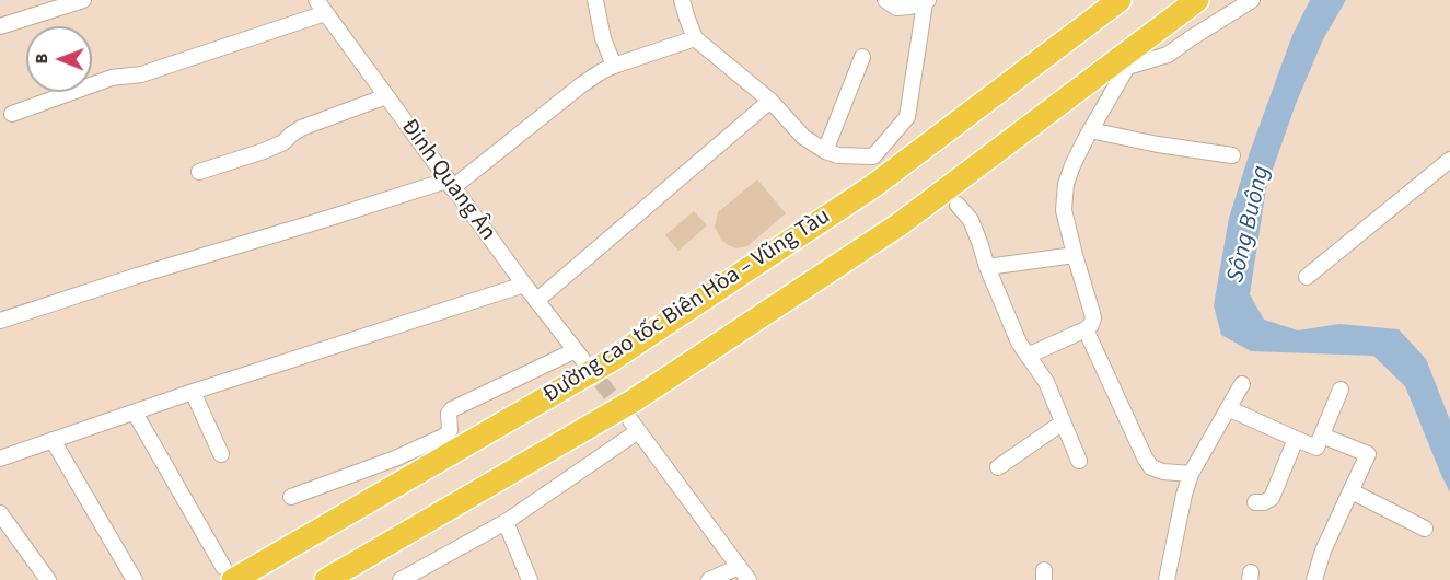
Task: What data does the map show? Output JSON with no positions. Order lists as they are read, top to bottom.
{
  "streets": {
    "highway": ["Đường cao tốc Biên Hòa – Vũng Tàu"],
    "street": ["Đinh Quang Ân"]
  },
  "water": ["Sông Buông"],
  "north": "left"
}
